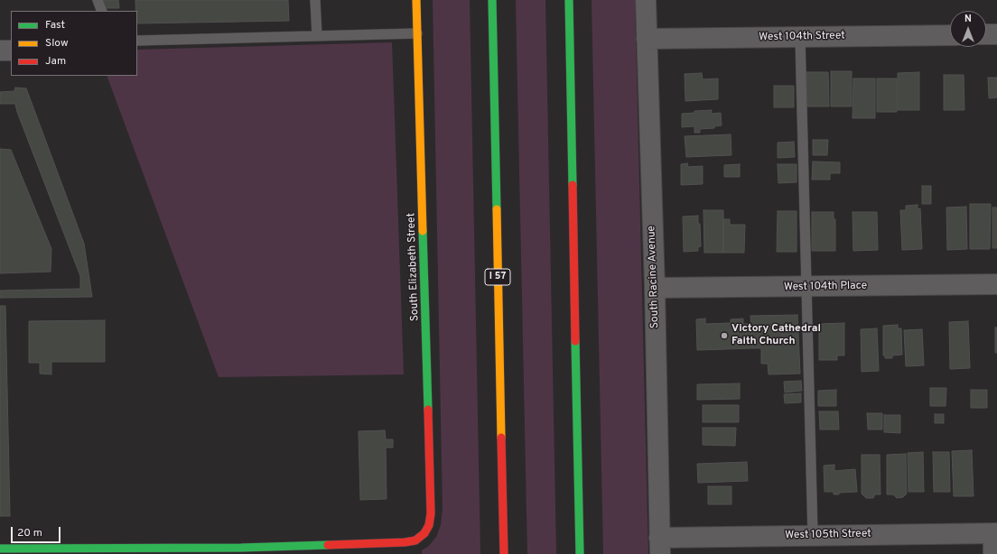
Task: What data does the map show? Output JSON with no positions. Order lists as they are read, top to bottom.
{
  "streets": {
    "main road": ["South Elizabeth Street", "I 57"],
    "street": [
      "West 104th Street",
      "South Racine Avenue",
      "West 104th Place",
      "West 105th Street"
    ]
  },
  "crossings": [
    ["West 104th Street", "South Racine Avenue"],
    ["South Racine Avenue", "West 104th Place"],
    ["South Racine Avenue", "West 105th Street"]
  ],
  "places": ["Victory Cathedral Faith Church"],
  "legend": ["Fast", "Slow", "Jam"],
  "scale_bar": "20 m",
  "north": "top"
}
